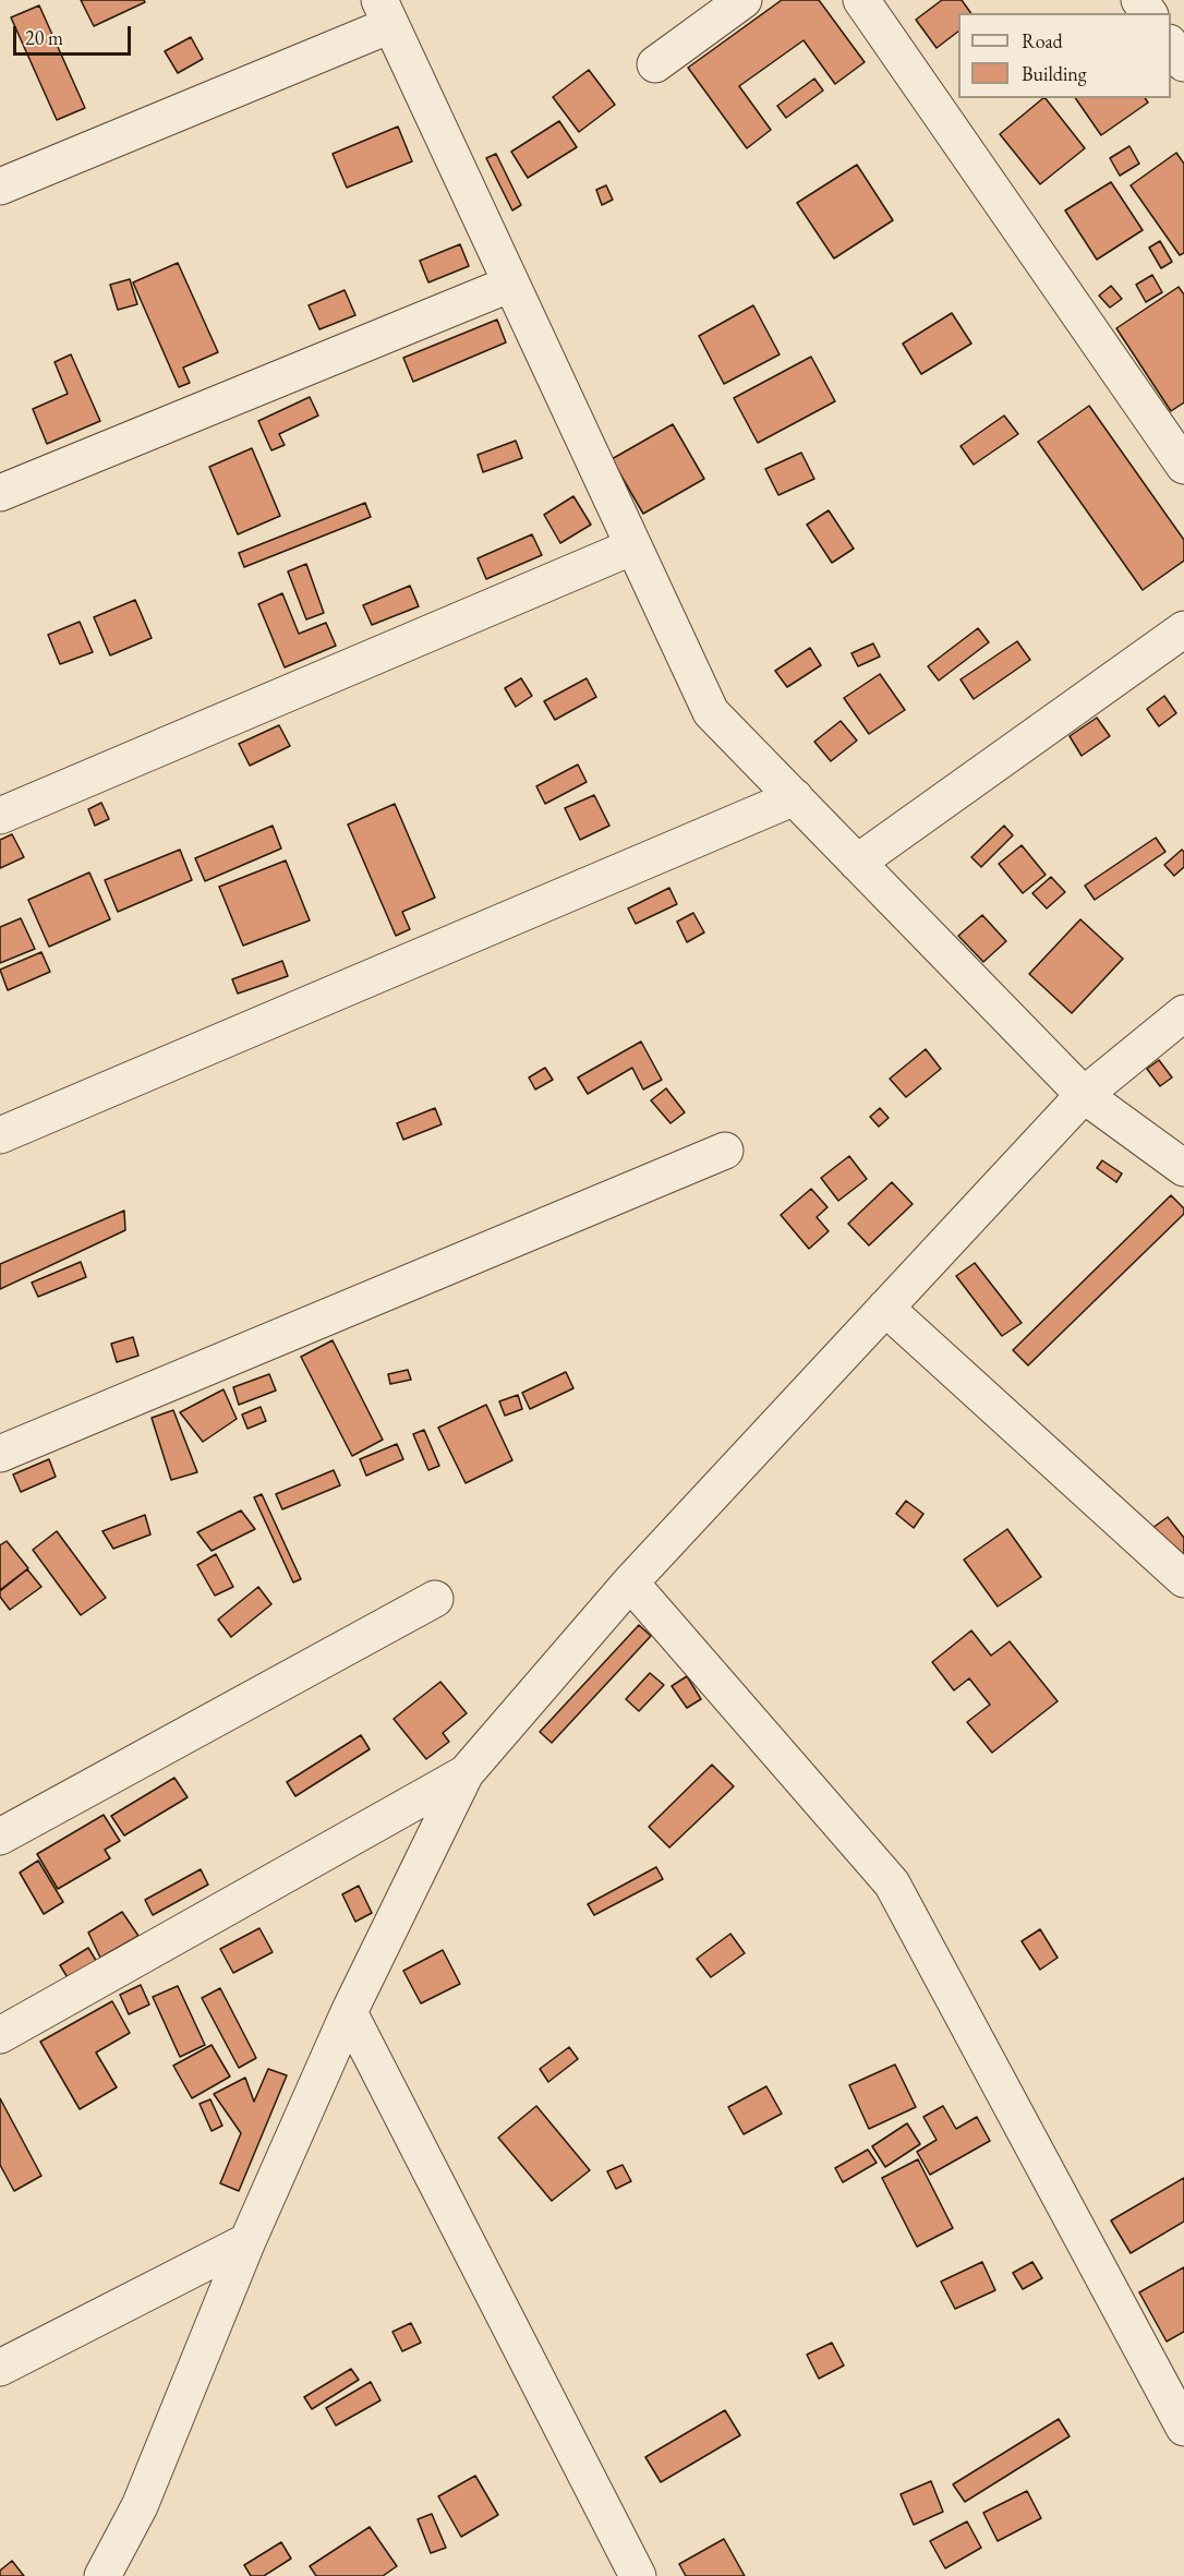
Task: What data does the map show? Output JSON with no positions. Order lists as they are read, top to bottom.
{
  "legend": ["Road", "Building"],
  "scale_bar": "20 m"
}
